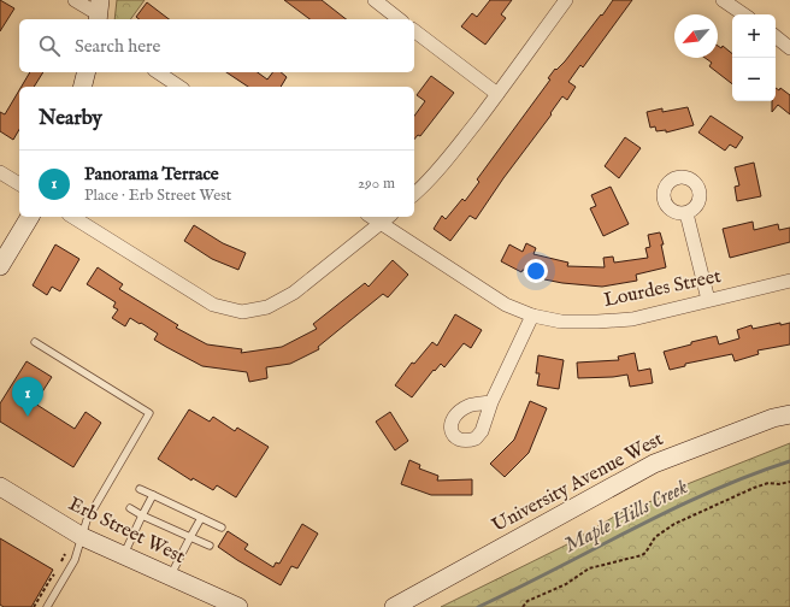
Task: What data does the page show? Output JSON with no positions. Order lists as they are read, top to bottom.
{
  "streets": {
    "main road": ["University Avenue West", "Erb Street West"],
    "street": ["Lourdes Street"]
  },
  "water": ["Maple Hills Creek"],
  "north": "bottom left",
  "page": {
    "map_buttons": ["+", "−"],
    "search": "Search here",
    "heading": "Nearby",
    "list": [
      {
        "mark": "1",
        "name": "Panorama Terrace",
        "note": "Place · Erb Street West",
        "value": "290 m"
      }
    ],
    "pins": "1"
  }
}
